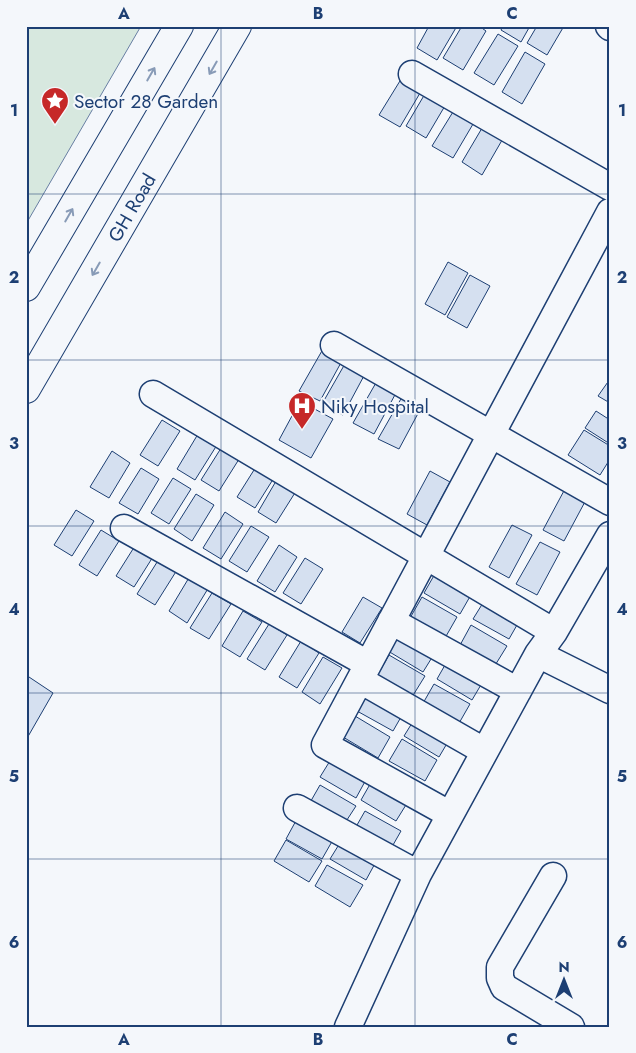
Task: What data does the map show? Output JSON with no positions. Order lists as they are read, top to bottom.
{
  "streets": {
    "main road": ["GH Road"]
  },
  "places": {
    "place": ["Sector 28 Garden"],
    "hospital": ["Niky Hospital"]
  },
  "north": "top",
  "grid": {
    "columns": ["A", "B", "C"],
    "rows": [
      "1",
      "2",
      "3",
      "4",
      "5",
      "6"
    ]
  }
}
